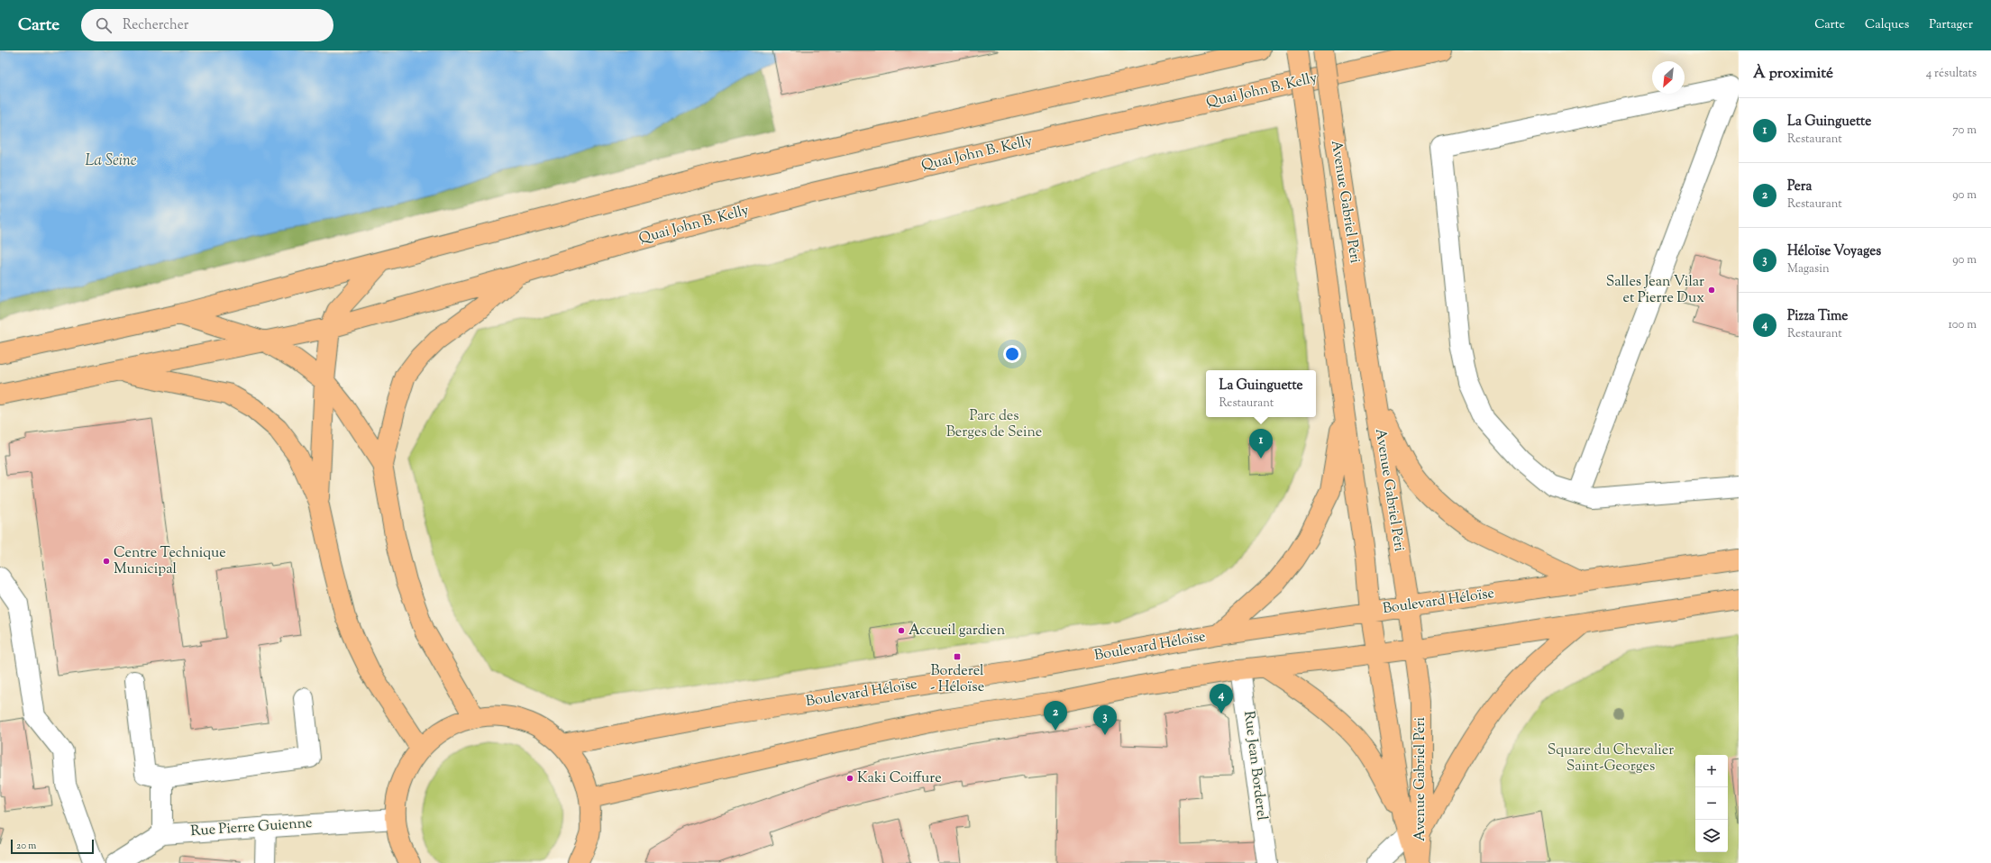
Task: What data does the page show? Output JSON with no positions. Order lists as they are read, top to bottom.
{
  "streets": {
    "main road": ["Quai John B. Kelly", "Avenue Gabriel Péri", "Boulevard Héloïse"],
    "street": ["Rue Jean Borderel", "Rue Pierre Guienne"]
  },
  "crossings": [
    ["Avenue Gabriel Péri", "Boulevard Héloïse"]
  ],
  "water": ["La Seine"],
  "parks": ["Parc des Berges de Seine", "Square du Chevalier Saint-Georges"],
  "places": {
    "other": [
      "Salles Jean Vilar et Pierre Dux",
      "Centre Technique Municipal",
      "Accueil gardien",
      "Kaki Coiffure"
    ],
    "transit": ["Borderel - Héloïse"]
  },
  "scale_bar": "20 m",
  "north": "bottom left",
  "page": {
    "header": "Carte",
    "search": "Rechercher",
    "nav": ["Carte", "Calques", "Partager"],
    "heading": ["À proximité", "4 résultats"],
    "list": [
      {
        "mark": "1",
        "name": "La Guinguette",
        "note": "Restaurant",
        "value": "70 m"
      },
      {
        "mark": "2",
        "name": "Pera",
        "note": "Restaurant",
        "value": "90 m"
      },
      {
        "mark": "3",
        "name": "Héloïse Voyages",
        "note": "Magasin",
        "value": "90 m"
      },
      {
        "mark": "4",
        "name": "Pizza Time",
        "note": "Restaurant",
        "value": "100 m"
      }
    ],
    "popup": ["La Guinguette", "Restaurant"],
    "pins": [
      "1",
      "4",
      "2",
      "3"
    ],
    "map_buttons": ["+", "−"],
    "scale": "20 m"
  }
}
